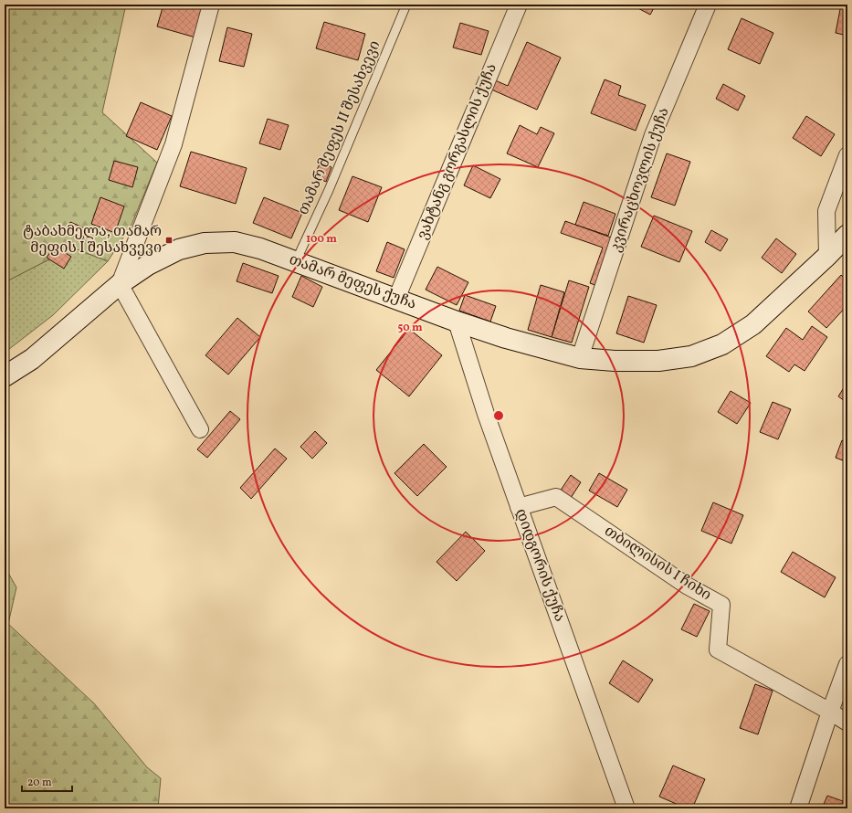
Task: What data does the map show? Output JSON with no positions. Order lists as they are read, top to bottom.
{
  "streets": {
    "street": [
      "ვახტანგ გორგასლის ქუჩა",
      "კვირაცხოვლის ქუჩა",
      "თამარ მეფეს ქუჩა",
      "თბილისის I ჩიხი",
      "დიდგორის ქუჩა"
    ],
    "lane": ["თამარ მეფეს II შესახვევი"]
  },
  "crossings": [
    ["თამარ მეფეს II შესახვევი", "თამარ მეფეს ქუჩა"],
    ["ვახტანგ გორგასლის ქუჩა", "თამარ მეფეს ქუჩა"],
    ["კვირაცხოვლის ქუჩა", "თამარ მეფეს ქუჩა"],
    ["თამარ მეფეს ქუჩა", "დიდგორის ქუჩა"],
    ["თბილისის I ჩიხი", "დიდგორის ქუჩა"]
  ],
  "places": {
    "transit": ["ტაბახმელა, თამარ მეფის I შესახვევი"]
  },
  "scale_bar": "20 m",
  "rings": ["100 m", "50 m"]
}
